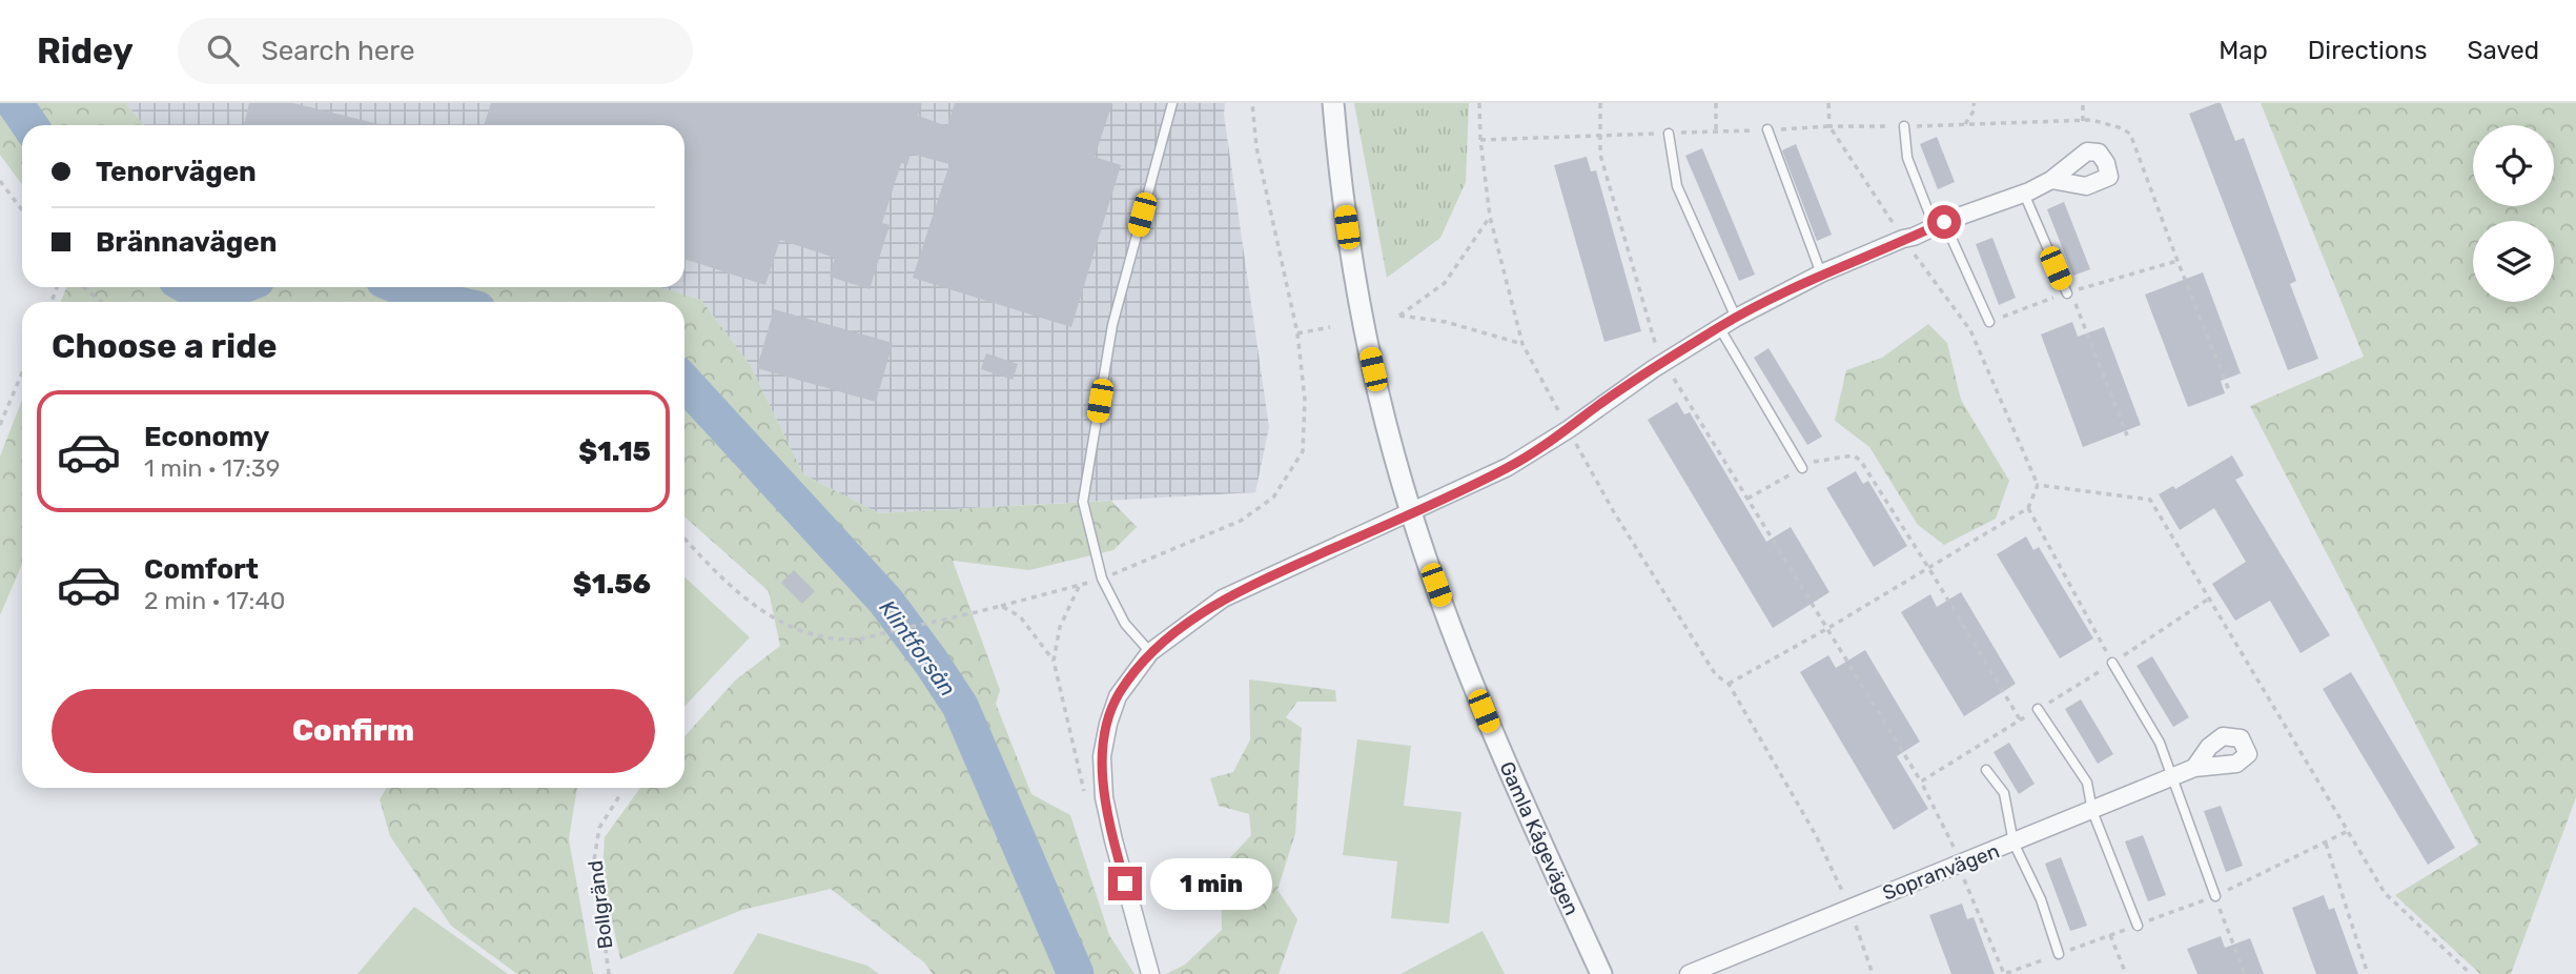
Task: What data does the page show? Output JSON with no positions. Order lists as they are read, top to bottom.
{
  "streets": {
    "street": ["Gamla Kågevägen", "Sopranvägen"],
    "path": ["Bollgränd"]
  },
  "water": ["Klintforsån"],
  "page": {
    "header": "Ridey",
    "search": "Search here",
    "nav": ["Map", "Directions", "Saved"],
    "banner": ["Tenorvägen", "Brännavägen"],
    "heading": "Choose a ride",
    "list": [
      {
        "name": "Economy",
        "note": "1 min · 17:39",
        "value": "$1.15"
      },
      {
        "name": "Comfort",
        "note": "2 min · 17:40",
        "value": "$1.56"
      }
    ],
    "buttons": "Confirm",
    "bubble": "1 min"
  }
}
